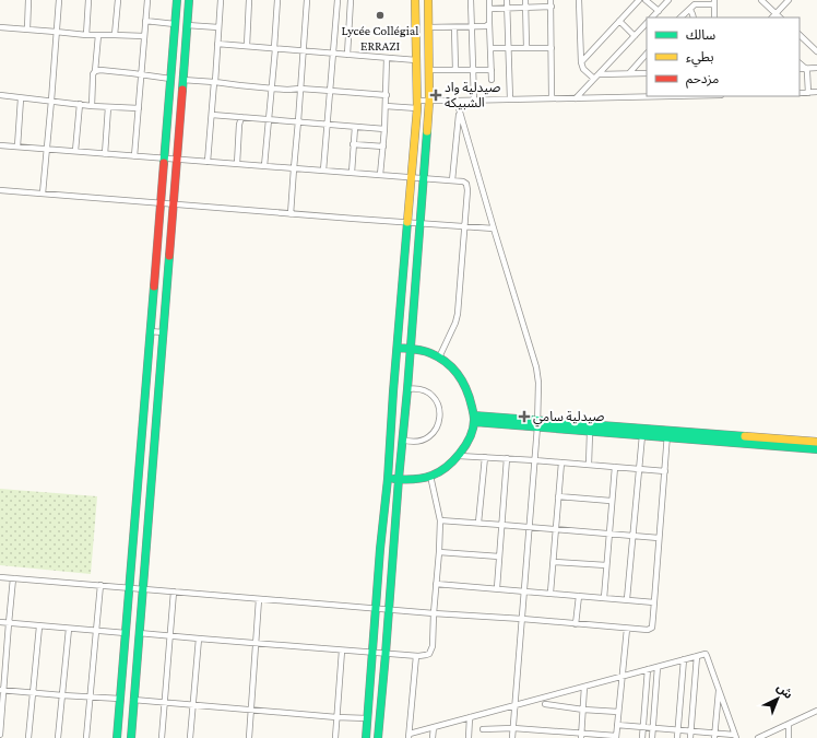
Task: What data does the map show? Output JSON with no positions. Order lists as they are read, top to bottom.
{
  "places": {
    "other": ["Lycée Collégial ERRAZI"],
    "health": ["صيدلية واد الشبيكة", "صيدلية سامي"]
  },
  "legend": ["سالك", "بطيء", "مزدحم"],
  "north": "top right"
}
